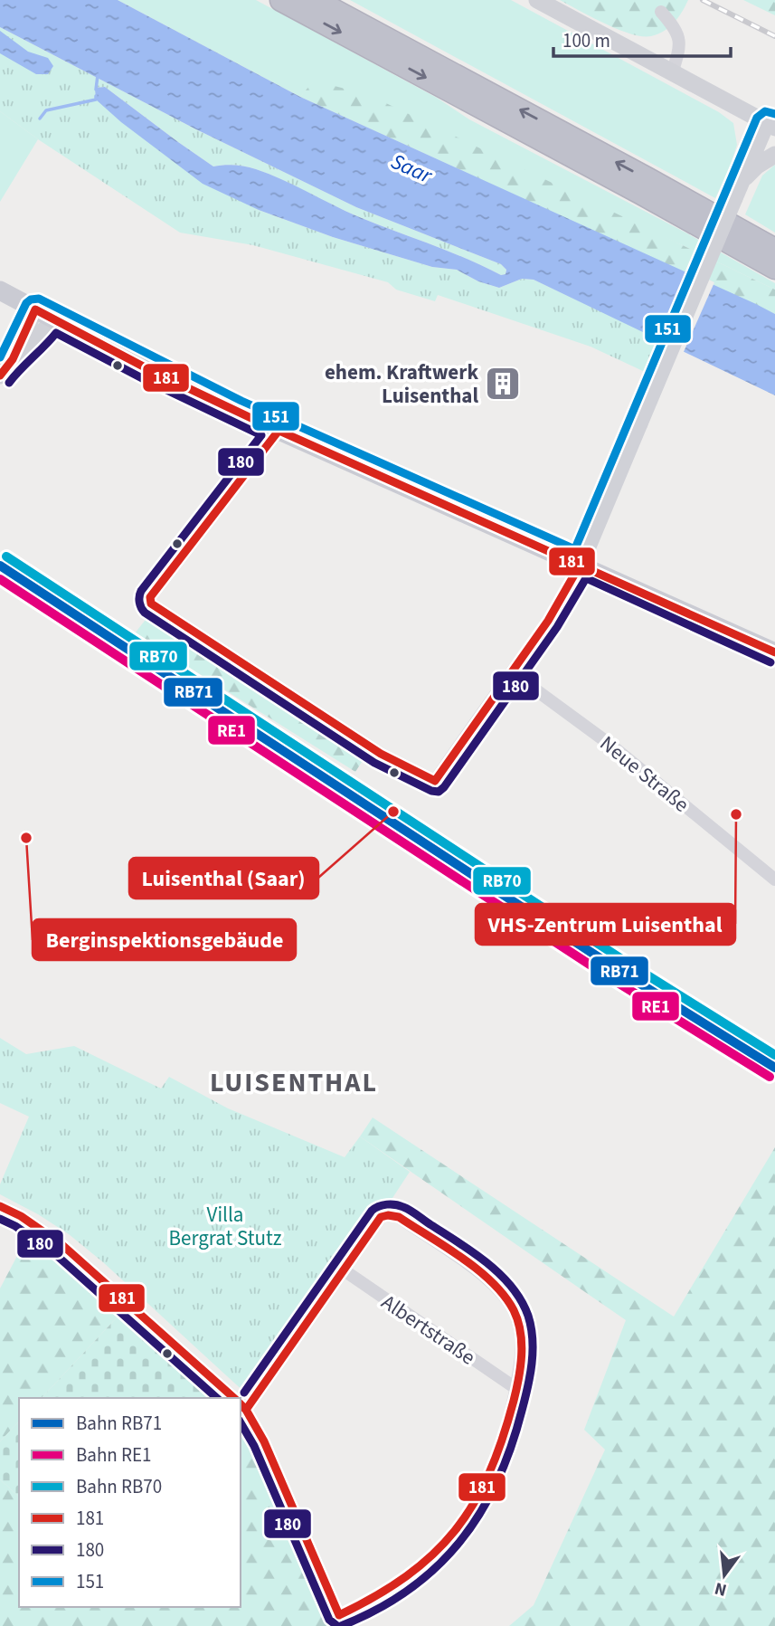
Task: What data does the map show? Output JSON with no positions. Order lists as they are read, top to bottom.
{
  "streets": {
    "street": ["Neue Straße", "Albertstraße"]
  },
  "districts": ["LUISENTHAL"],
  "water": ["Saar"],
  "parks": ["Villa Bergrat Stutz"],
  "places": {
    "building": ["ehem. Kraftwerk Luisenthal"],
    "other": ["Luisenthal (Saar)", "VHS-Zentrum Luisenthal", "Berginspektionsgebäude"]
  },
  "lines": [
    "transit line 151",
    "transit line 181",
    "transit line 180",
    "rail line RB70",
    "rail line RB71",
    "rail line RE1"
  ],
  "legend": [
    "Bahn RB71",
    "Bahn RE1",
    "Bahn RB70",
    "181",
    "180",
    "151"
  ],
  "scale_bar": "100 m",
  "north": "bottom"
}
